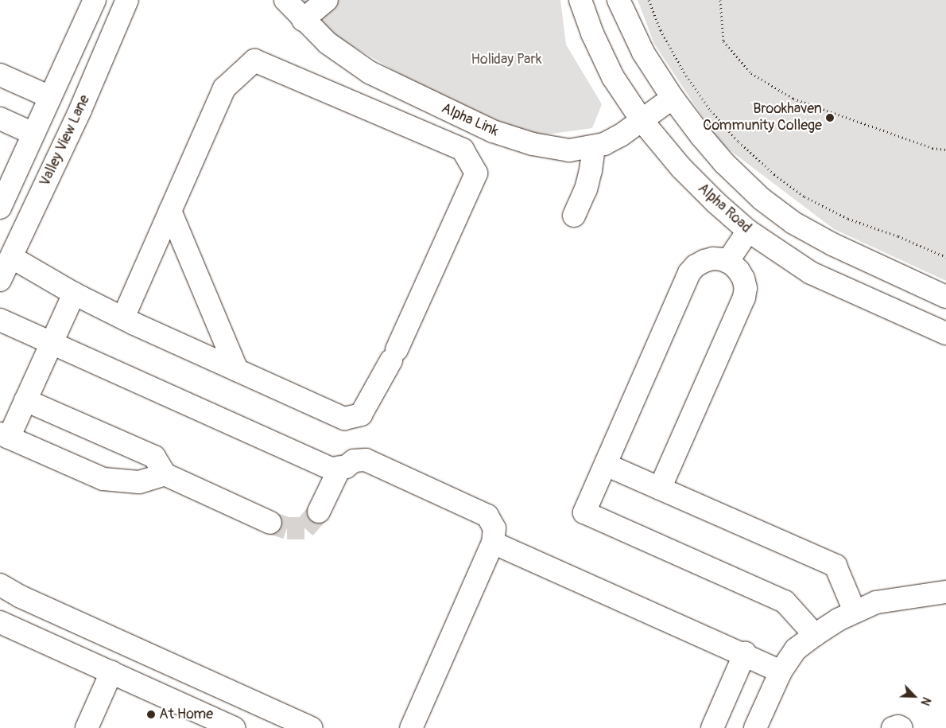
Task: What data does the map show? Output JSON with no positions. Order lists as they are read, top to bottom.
{
  "streets": {
    "street": ["Alpha Link", "Valley View Lane", "Alpha Road"]
  },
  "crossings": [
    ["Alpha Link", "Alpha Road"]
  ],
  "parks": ["Holiday Park"],
  "places": ["Brookhaven Community College", "At Home"],
  "north": "bottom right"
}
